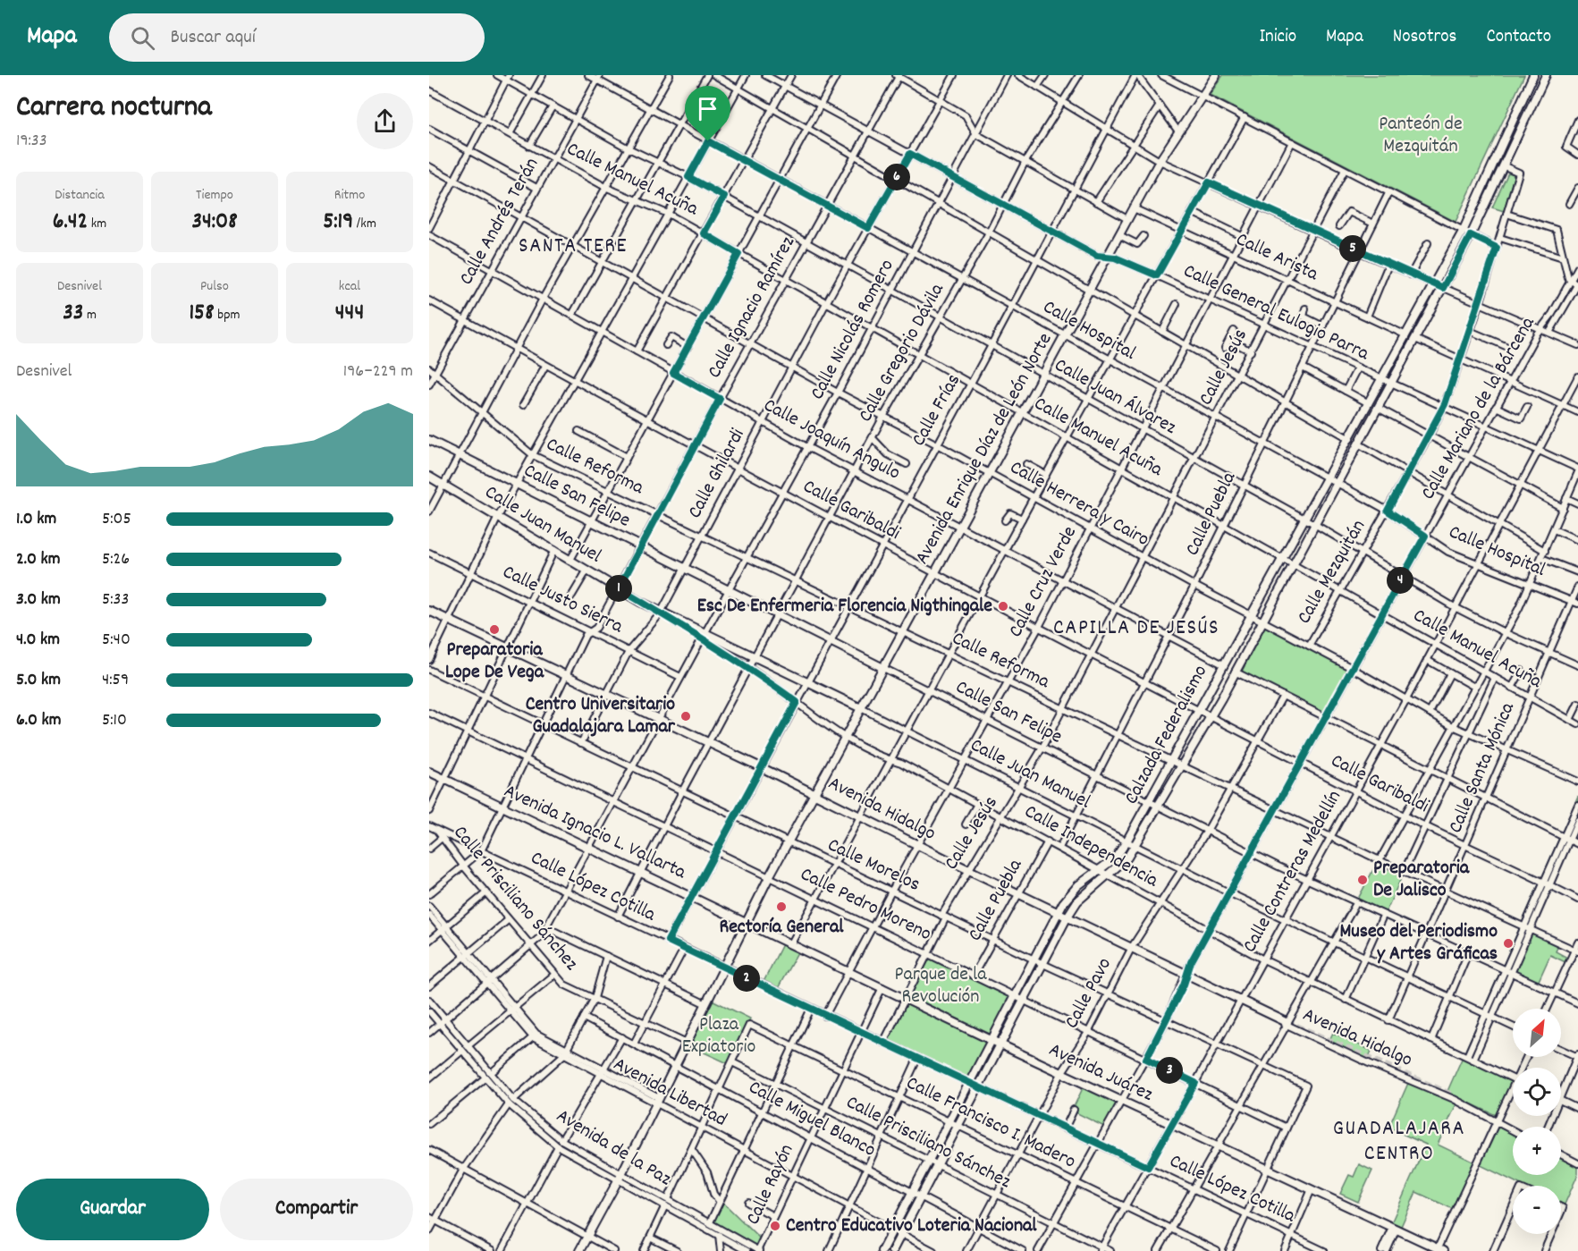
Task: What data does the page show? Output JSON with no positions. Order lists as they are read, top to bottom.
{
  "streets": {
    "main road": [
      "Avenida Enrique Díaz de León Norte",
      "Calle San Felipe",
      "Calle Juan Manuel",
      "Calzada Federalismo",
      "Avenida Hidalgo",
      "Avenida Ignacio L. Vallarta",
      "Avenida Juárez"
    ],
    "street": [
      "Calle Manuel Acuña",
      "Calle Andrés Terán",
      "Calle Arista",
      "Calle Ignacio Ramírez",
      "Calle General Eulogio Parra",
      "Calle Nicolás Romero",
      "Calle Hospital",
      "Calle Gregorio Dávila",
      "Calle Jesús",
      "Calle Juan Álvarez",
      "Calle Mariano de la Bárcena",
      "Calle Frías",
      "Calle Joaquín Angulo",
      "Calle Reforma",
      "Calle Ghilardi",
      "Calle Herrera y Cairo",
      "Calle Garibaldi",
      "Calle Puebla",
      "Calle Mezquitán",
      "Calle Cruz Verde",
      "Calle Justo Sierra",
      "Calle Santa Mónica",
      "Calle Independencia",
      "Calle Morelos",
      "Calle Contreras Medellín",
      "Calle López Cotilla",
      "Calle Prisciliano Sánchez",
      "Calle Pedro Moreno",
      "Calle Pavo",
      "Avenida Libertad",
      "Calle Miguel Blanco",
      "Calle Francisco I. Madero",
      "Avenida de la Paz",
      "Calle Rayón"
    ]
  },
  "crossings": [
    ["Calle Manuel Acuña", "Calle Andrés Terán"],
    ["Calle Manuel Acuña", "Calle Ignacio Ramírez"],
    ["Calle Manuel Acuña", "Calle Nicolás Romero"],
    ["Calle Manuel Acuña", "Calle Gregorio Dávila"],
    ["Calle Manuel Acuña", "Calle Jesús"],
    ["Calle Manuel Acuña", "Calle Mariano de la Bárcena"],
    ["Calle Manuel Acuña", "Calle Frías"],
    ["Calle Manuel Acuña", "Avenida Enrique Díaz de León Norte"],
    ["Calle Manuel Acuña", "Calle Ghilardi"],
    ["Calle Manuel Acuña", "Calle Puebla"],
    ["Calle Manuel Acuña", "Calle Mezquitán"],
    ["Calle Manuel Acuña", "Calle Cruz Verde"],
    ["Calle Manuel Acuña", "Calzada Federalismo"],
    ["Calle Manuel Acuña", "Calle Santa Mónica"],
    ["Calle Manuel Acuña", "Calle Contreras Medellín"],
    ["Calle Andrés Terán", "Calle Hospital"],
    ["Calle Andrés Terán", "Calle Juan Álvarez"],
    ["Calle Andrés Terán", "Calle Joaquín Angulo"],
    ["Calle Andrés Terán", "Calle Reforma"],
    ["Calle Andrés Terán", "Calle Herrera y Cairo"],
    ["Calle Andrés Terán", "Calle Garibaldi"],
    ["Calle Arista", "Calle Jesús"],
    ["Calle Arista", "Avenida Enrique Díaz de León Norte"],
    ["Calle Arista", "Calle Puebla"],
    ["Calle Arista", "Calle Cruz Verde"],
    ["Calle Arista", "Calzada Federalismo"],
    ["Calle Ignacio Ramírez", "Calle General Eulogio Parra"],
    ["Calle Ignacio Ramírez", "Calle Hospital"],
    ["Calle Ignacio Ramírez", "Calle Juan Álvarez"],
    ["Calle Ignacio Ramírez", "Calle Joaquín Angulo"],
    ["Calle Ignacio Ramírez", "Calle Reforma"],
    ["Calle Ignacio Ramírez", "Calle San Felipe"],
    ["Calle Ignacio Ramírez", "Calle Herrera y Cairo"],
    ["Calle Ignacio Ramírez", "Calle Garibaldi"],
    ["Calle Ignacio Ramírez", "Calle Juan Manuel"],
    ["Calle Ignacio Ramírez", "Calle Justo Sierra"],
    ["Calle Ignacio Ramírez", "Avenida Hidalgo"],
    ["Calle Ignacio Ramírez", "Avenida Ignacio L. Vallarta"],
    ["Calle Ignacio Ramírez", "Calle Morelos"],
    ["Calle Ignacio Ramírez", "Calle López Cotilla"],
    ["Calle Ignacio Ramírez", "Calle Pedro Moreno"],
    ["Calle General Eulogio Parra", "Calle Nicolás Romero"],
    ["Calle General Eulogio Parra", "Calle Gregorio Dávila"],
    ["Calle General Eulogio Parra", "Calle Jesús"],
    ["Calle General Eulogio Parra", "Calle Mariano de la Bárcena"],
    ["Calle General Eulogio Parra", "Calle Frías"],
    ["Calle General Eulogio Parra", "Avenida Enrique Díaz de León Norte"],
    ["Calle General Eulogio Parra", "Calle Ghilardi"],
    ["Calle General Eulogio Parra", "Calle Puebla"],
    ["Calle General Eulogio Parra", "Calle Mezquitán"],
    ["Calle General Eulogio Parra", "Calle Cruz Verde"],
    ["Calle General Eulogio Parra", "Calzada Federalismo"],
    ["Calle General Eulogio Parra", "Calle Contreras Medellín"],
    ["Calle Nicolás Romero", "Calle Hospital"],
    ["Calle Nicolás Romero", "Calle Juan Álvarez"],
    ["Calle Nicolás Romero", "Calle Joaquín Angulo"],
    ["Calle Nicolás Romero", "Calle Reforma"],
    ["Calle Nicolás Romero", "Calle San Felipe"],
    ["Calle Nicolás Romero", "Calle Herrera y Cairo"],
    ["Calle Nicolás Romero", "Calle Garibaldi"],
    ["Calle Nicolás Romero", "Calle Juan Manuel"],
    ["Calle Nicolás Romero", "Calle Justo Sierra"],
    ["Calle Nicolás Romero", "Avenida Hidalgo"],
    ["Calle Nicolás Romero", "Avenida Ignacio L. Vallarta"],
    ["Calle Nicolás Romero", "Calle Independencia"],
    ["Calle Nicolás Romero", "Calle Morelos"],
    ["Calle Nicolás Romero", "Calle López Cotilla"],
    ["Calle Nicolás Romero", "Calle Prisciliano Sánchez"],
    ["Calle Nicolás Romero", "Calle Pedro Moreno"],
    ["Calle Nicolás Romero", "Avenida Libertad"],
    ["Calle Nicolás Romero", "Avenida de la Paz"],
    ["Calle Hospital", "Calle Gregorio Dávila"],
    ["Calle Hospital", "Calle Jesús"],
    ["Calle Hospital", "Calle Mariano de la Bárcena"],
    ["Calle Hospital", "Calle Frías"],
    ["Calle Hospital", "Avenida Enrique Díaz de León Norte"],
    ["Calle Hospital", "Calle Ghilardi"],
    ["Calle Hospital", "Calle Puebla"],
    ["Calle Hospital", "Calle Mezquitán"],
    ["Calle Hospital", "Calle Cruz Verde"],
    ["Calle Hospital", "Calzada Federalismo"],
    ["Calle Hospital", "Calle Santa Mónica"],
    ["Calle Hospital", "Calle Contreras Medellín"],
    ["Calle Gregorio Dávila", "Calle Juan Álvarez"],
    ["Calle Gregorio Dávila", "Calle Joaquín Angulo"],
    ["Calle Gregorio Dávila", "Calle Reforma"],
    ["Calle Gregorio Dávila", "Calle San Felipe"],
    ["Calle Gregorio Dávila", "Calle Herrera y Cairo"],
    ["Calle Gregorio Dávila", "Calle Garibaldi"],
    ["Calle Gregorio Dávila", "Calle Juan Manuel"],
    ["Calle Gregorio Dávila", "Avenida Hidalgo"],
    ["Calle Gregorio Dávila", "Avenida Ignacio L. Vallarta"],
    ["Calle Gregorio Dávila", "Calle Independencia"],
    ["Calle Gregorio Dávila", "Calle Morelos"],
    ["Calle Gregorio Dávila", "Calle López Cotilla"],
    ["Calle Gregorio Dávila", "Calle Pedro Moreno"],
    ["Calle Jesús", "Calle Juan Álvarez"],
    ["Calle Jesús", "Calle Joaquín Angulo"],
    ["Calle Jesús", "Calle Reforma"],
    ["Calle Jesús", "Calle San Felipe"],
    ["Calle Jesús", "Calle Herrera y Cairo"],
    ["Calle Jesús", "Calle Garibaldi"],
    ["Calle Jesús", "Calle Juan Manuel"],
    ["Calle Jesús", "Avenida Hidalgo"],
    ["Calle Jesús", "Calle Independencia"],
    ["Calle Jesús", "Calle Morelos"],
    ["Calle Jesús", "Calle López Cotilla"],
    ["Calle Jesús", "Calle Pedro Moreno"],
    ["Calle Jesús", "Avenida Juárez"],
    ["Calle Juan Álvarez", "Calle Mariano de la Bárcena"],
    ["Calle Juan Álvarez", "Calle Frías"],
    ["Calle Juan Álvarez", "Avenida Enrique Díaz de León Norte"],
    ["Calle Juan Álvarez", "Calle Ghilardi"],
    ["Calle Juan Álvarez", "Calle Puebla"],
    ["Calle Juan Álvarez", "Calle Mezquitán"],
    ["Calle Juan Álvarez", "Calle Cruz Verde"],
    ["Calle Juan Álvarez", "Calzada Federalismo"],
    ["Calle Juan Álvarez", "Calle Santa Mónica"],
    ["Calle Juan Álvarez", "Calle Contreras Medellín"],
    ["Calle Mariano de la Bárcena", "Calle Reforma"],
    ["Calle Mariano de la Bárcena", "Calle San Felipe"],
    ["Calle Mariano de la Bárcena", "Calle Herrera y Cairo"],
    ["Calle Mariano de la Bárcena", "Calle Garibaldi"],
    ["Calle Mariano de la Bárcena", "Calle Juan Manuel"],
    ["Calle Mariano de la Bárcena", "Avenida Hidalgo"],
    ["Calle Mariano de la Bárcena", "Calle Independencia"],
    ["Calle Mariano de la Bárcena", "Calle Morelos"],
    ["Calle Mariano de la Bárcena", "Calle López Cotilla"],
    ["Calle Mariano de la Bárcena", "Calle Prisciliano Sánchez"],
    ["Calle Mariano de la Bárcena", "Calle Pedro Moreno"],
    ["Calle Mariano de la Bárcena", "Avenida Juárez"],
    ["Calle Mariano de la Bárcena", "Calle Francisco I. Madero"],
    ["Calle Frías", "Calle Joaquín Angulo"],
    ["Calle Frías", "Calle Reforma"],
    ["Calle Frías", "Calle San Felipe"],
    ["Calle Frías", "Calle Herrera y Cairo"],
    ["Calle Frías", "Calle Garibaldi"],
    ["Calle Frías", "Calle Juan Manuel"],
    ["Calle Frías", "Avenida Hidalgo"],
    ["Calle Frías", "Avenida Ignacio L. Vallarta"],
    ["Calle Frías", "Calle Independencia"],
    ["Calle Frías", "Calle Morelos"],
    ["Calle Frías", "Calle López Cotilla"],
    ["Calle Frías", "Calle Pedro Moreno"],
    ["Calle Joaquín Angulo", "Avenida Enrique Díaz de León Norte"],
    ["Calle Joaquín Angulo", "Calle Ghilardi"],
    ["Calle Joaquín Angulo", "Calle Puebla"],
    ["Calle Joaquín Angulo", "Calle Cruz Verde"],
    ["Calle Joaquín Angulo", "Calzada Federalismo"],
    ["Avenida Enrique Díaz de León Norte", "Calle Reforma"],
    ["Avenida Enrique Díaz de León Norte", "Calle San Felipe"],
    ["Avenida Enrique Díaz de León Norte", "Calle Herrera y Cairo"],
    ["Avenida Enrique Díaz de León Norte", "Calle Garibaldi"],
    ["Avenida Enrique Díaz de León Norte", "Calle Juan Manuel"],
    ["Avenida Enrique Díaz de León Norte", "Avenida Hidalgo"],
    ["Avenida Enrique Díaz de León Norte", "Avenida Ignacio L. Vallarta"],
    ["Avenida Enrique Díaz de León Norte", "Calle Independencia"],
    ["Avenida Enrique Díaz de León Norte", "Calle Morelos"],
    ["Avenida Enrique Díaz de León Norte", "Calle López Cotilla"],
    ["Avenida Enrique Díaz de León Norte", "Calle Prisciliano Sánchez"],
    ["Avenida Enrique Díaz de León Norte", "Calle Pedro Moreno"],
    ["Avenida Enrique Díaz de León Norte", "Avenida Juárez"],
    ["Avenida Enrique Díaz de León Norte", "Avenida Libertad"],
    ["Avenida Enrique Díaz de León Norte", "Calle Miguel Blanco"],
    ["Avenida Enrique Díaz de León Norte", "Avenida de la Paz"],
    ["Calle Reforma", "Calle Ghilardi"],
    ["Calle Reforma", "Calle Puebla"],
    ["Calle Reforma", "Calle Cruz Verde"],
    ["Calle Reforma", "Calzada Federalismo"],
    ["Calle Reforma", "Calle Santa Mónica"],
    ["Calle Reforma", "Calle Contreras Medellín"],
    ["Calle Ghilardi", "Calle San Felipe"],
    ["Calle Ghilardi", "Calle Herrera y Cairo"],
    ["Calle Ghilardi", "Calle Garibaldi"],
    ["Calle Ghilardi", "Calle Juan Manuel"],
    ["Calle Ghilardi", "Calle Justo Sierra"],
    ["Calle Ghilardi", "Avenida Hidalgo"],
    ["Calle Ghilardi", "Calle Morelos"],
    ["Calle San Felipe", "Calle Puebla"],
    ["Calle San Felipe", "Calle Cruz Verde"],
    ["Calle San Felipe", "Calzada Federalismo"],
    ["Calle San Felipe", "Calle Santa Mónica"],
    ["Calle San Felipe", "Calle Contreras Medellín"],
    ["Calle Herrera y Cairo", "Calle Puebla"],
    ["Calle Herrera y Cairo", "Calle Mezquitán"],
    ["Calle Herrera y Cairo", "Calle Cruz Verde"],
    ["Calle Herrera y Cairo", "Calzada Federalismo"],
    ["Calle Herrera y Cairo", "Calle Santa Mónica"],
    ["Calle Herrera y Cairo", "Calle Contreras Medellín"],
    ["Calle Garibaldi", "Calle Puebla"],
    ["Calle Garibaldi", "Calle Cruz Verde"],
    ["Calle Garibaldi", "Calzada Federalismo"],
    ["Calle Garibaldi", "Calle Santa Mónica"],
    ["Calle Garibaldi", "Calle Contreras Medellín"],
    ["Calle Puebla", "Calle Juan Manuel"],
    ["Calle Puebla", "Avenida Hidalgo"],
    ["Calle Puebla", "Calle Independencia"],
    ["Calle Puebla", "Calle Morelos"],
    ["Calle Puebla", "Calle Pedro Moreno"],
    ["Calle Juan Manuel", "Calle Cruz Verde"],
    ["Calle Juan Manuel", "Calzada Federalismo"],
    ["Calle Juan Manuel", "Calle Santa Mónica"],
    ["Calle Juan Manuel", "Calle Independencia"],
    ["Calle Juan Manuel", "Calle Contreras Medellín"],
    ["Calle Mezquitán", "Calzada Federalismo"],
    ["Calle Cruz Verde", "Avenida Hidalgo"],
    ["Calle Cruz Verde", "Calle Independencia"],
    ["Calle Cruz Verde", "Calle Morelos"],
    ["Calle Cruz Verde", "Calle López Cotilla"],
    ["Calle Cruz Verde", "Calle Pedro Moreno"],
    ["Calle Cruz Verde", "Avenida Juárez"],
    ["Calzada Federalismo", "Avenida Hidalgo"],
    ["Calzada Federalismo", "Calle Independencia"],
    ["Calzada Federalismo", "Calle Morelos"],
    ["Calzada Federalismo", "Calle López Cotilla"],
    ["Calzada Federalismo", "Calle Prisciliano Sánchez"],
    ["Calzada Federalismo", "Calle Pedro Moreno"],
    ["Calzada Federalismo", "Avenida Juárez"],
    ["Calzada Federalismo", "Avenida Libertad"],
    ["Calzada Federalismo", "Calle Miguel Blanco"],
    ["Calzada Federalismo", "Calle Francisco I. Madero"],
    ["Calle Santa Mónica", "Calle Independencia"],
    ["Avenida Hidalgo", "Calle Contreras Medellín"],
    ["Avenida Hidalgo", "Calle Pavo"],
    ["Avenida Ignacio L. Vallarta", "Avenida Juárez"],
    ["Calle Independencia", "Calle Contreras Medellín"],
    ["Calle Morelos", "Calle Contreras Medellín"],
    ["Calle Morelos", "Calle Pedro Moreno"],
    ["Calle Morelos", "Calle Pavo"],
    ["Calle Contreras Medellín", "Calle López Cotilla"],
    ["Calle Contreras Medellín", "Calle Prisciliano Sánchez"],
    ["Calle Contreras Medellín", "Calle Pedro Moreno"],
    ["Calle Contreras Medellín", "Avenida Juárez"],
    ["Calle Contreras Medellín", "Calle Francisco I. Madero"],
    ["Calle López Cotilla", "Calle Prisciliano Sánchez"],
    ["Calle López Cotilla", "Calle Pavo"],
    ["Calle López Cotilla", "Calle Rayón"],
    ["Calle Prisciliano Sánchez", "Calle Pavo"],
    ["Calle Prisciliano Sánchez", "Calle Francisco I. Madero"],
    ["Calle Prisciliano Sánchez", "Calle Rayón"],
    ["Calle Pedro Moreno", "Calle Pavo"],
    ["Calle Pavo", "Avenida Juárez"],
    ["Calle Pavo", "Calle Miguel Blanco"],
    ["Calle Pavo", "Calle Francisco I. Madero"],
    ["Avenida Juárez", "Calle Rayón"],
    ["Avenida Libertad", "Calle Rayón"],
    ["Calle Miguel Blanco", "Calle Rayón"],
    ["Calle Francisco I. Madero", "Calle Rayón"],
    ["Avenida de la Paz", "Calle Rayón"]
  ],
  "districts": ["SANTA TERE", "CAPILLA DE JESÚS", "GUADALAJARA CENTRO"],
  "parks": ["Panteón de Mezquitán", "Parque de la Revolución", "Plaza Expiatorio"],
  "places": [
    "Esc De Enfermeria Florencia Nigthingale",
    "Preparatoria Lope De Vega",
    "Centro Universitario Guadalajara Lamar",
    "Preparatoria De Jalisco",
    "Rectoría General",
    "Museo del Periodismo y Artes Gráficas",
    "Centro Educativo Loteria Nacional"
  ],
  "north": "top right",
  "page": {
    "header": "Mapa",
    "search": "Buscar aquí",
    "nav": [
      "Inicio",
      "Mapa",
      "Nosotros",
      "Contacto"
    ],
    "heading": ["Carrera nocturna", "19:33"],
    "pins": [
      "6",
      "5",
      "4",
      "1",
      "2",
      "3"
    ],
    "stats": [
      ["Distancia", "6.42 km"],
      ["Tiempo", "34:08"],
      ["Ritmo", "5:19 /km"],
      ["Desnivel", "33 m"],
      ["Pulso", "158 bpm"],
      ["kcal", "444"]
    ],
    "chart": ["Desnivel", "196–229 m"],
    "list": [
      {
        "name": "1.0 km",
        "note": "5:05"
      },
      {
        "name": "2.0 km",
        "note": "5:26"
      },
      {
        "name": "3.0 km",
        "note": "5:33"
      },
      {
        "name": "4.0 km",
        "note": "5:40"
      },
      {
        "name": "5.0 km",
        "note": "4:59"
      },
      {
        "name": "6.0 km",
        "note": "5:10"
      }
    ],
    "map_buttons": ["+", "−"],
    "buttons": ["Guardar", "Compartir"]
  }
}
